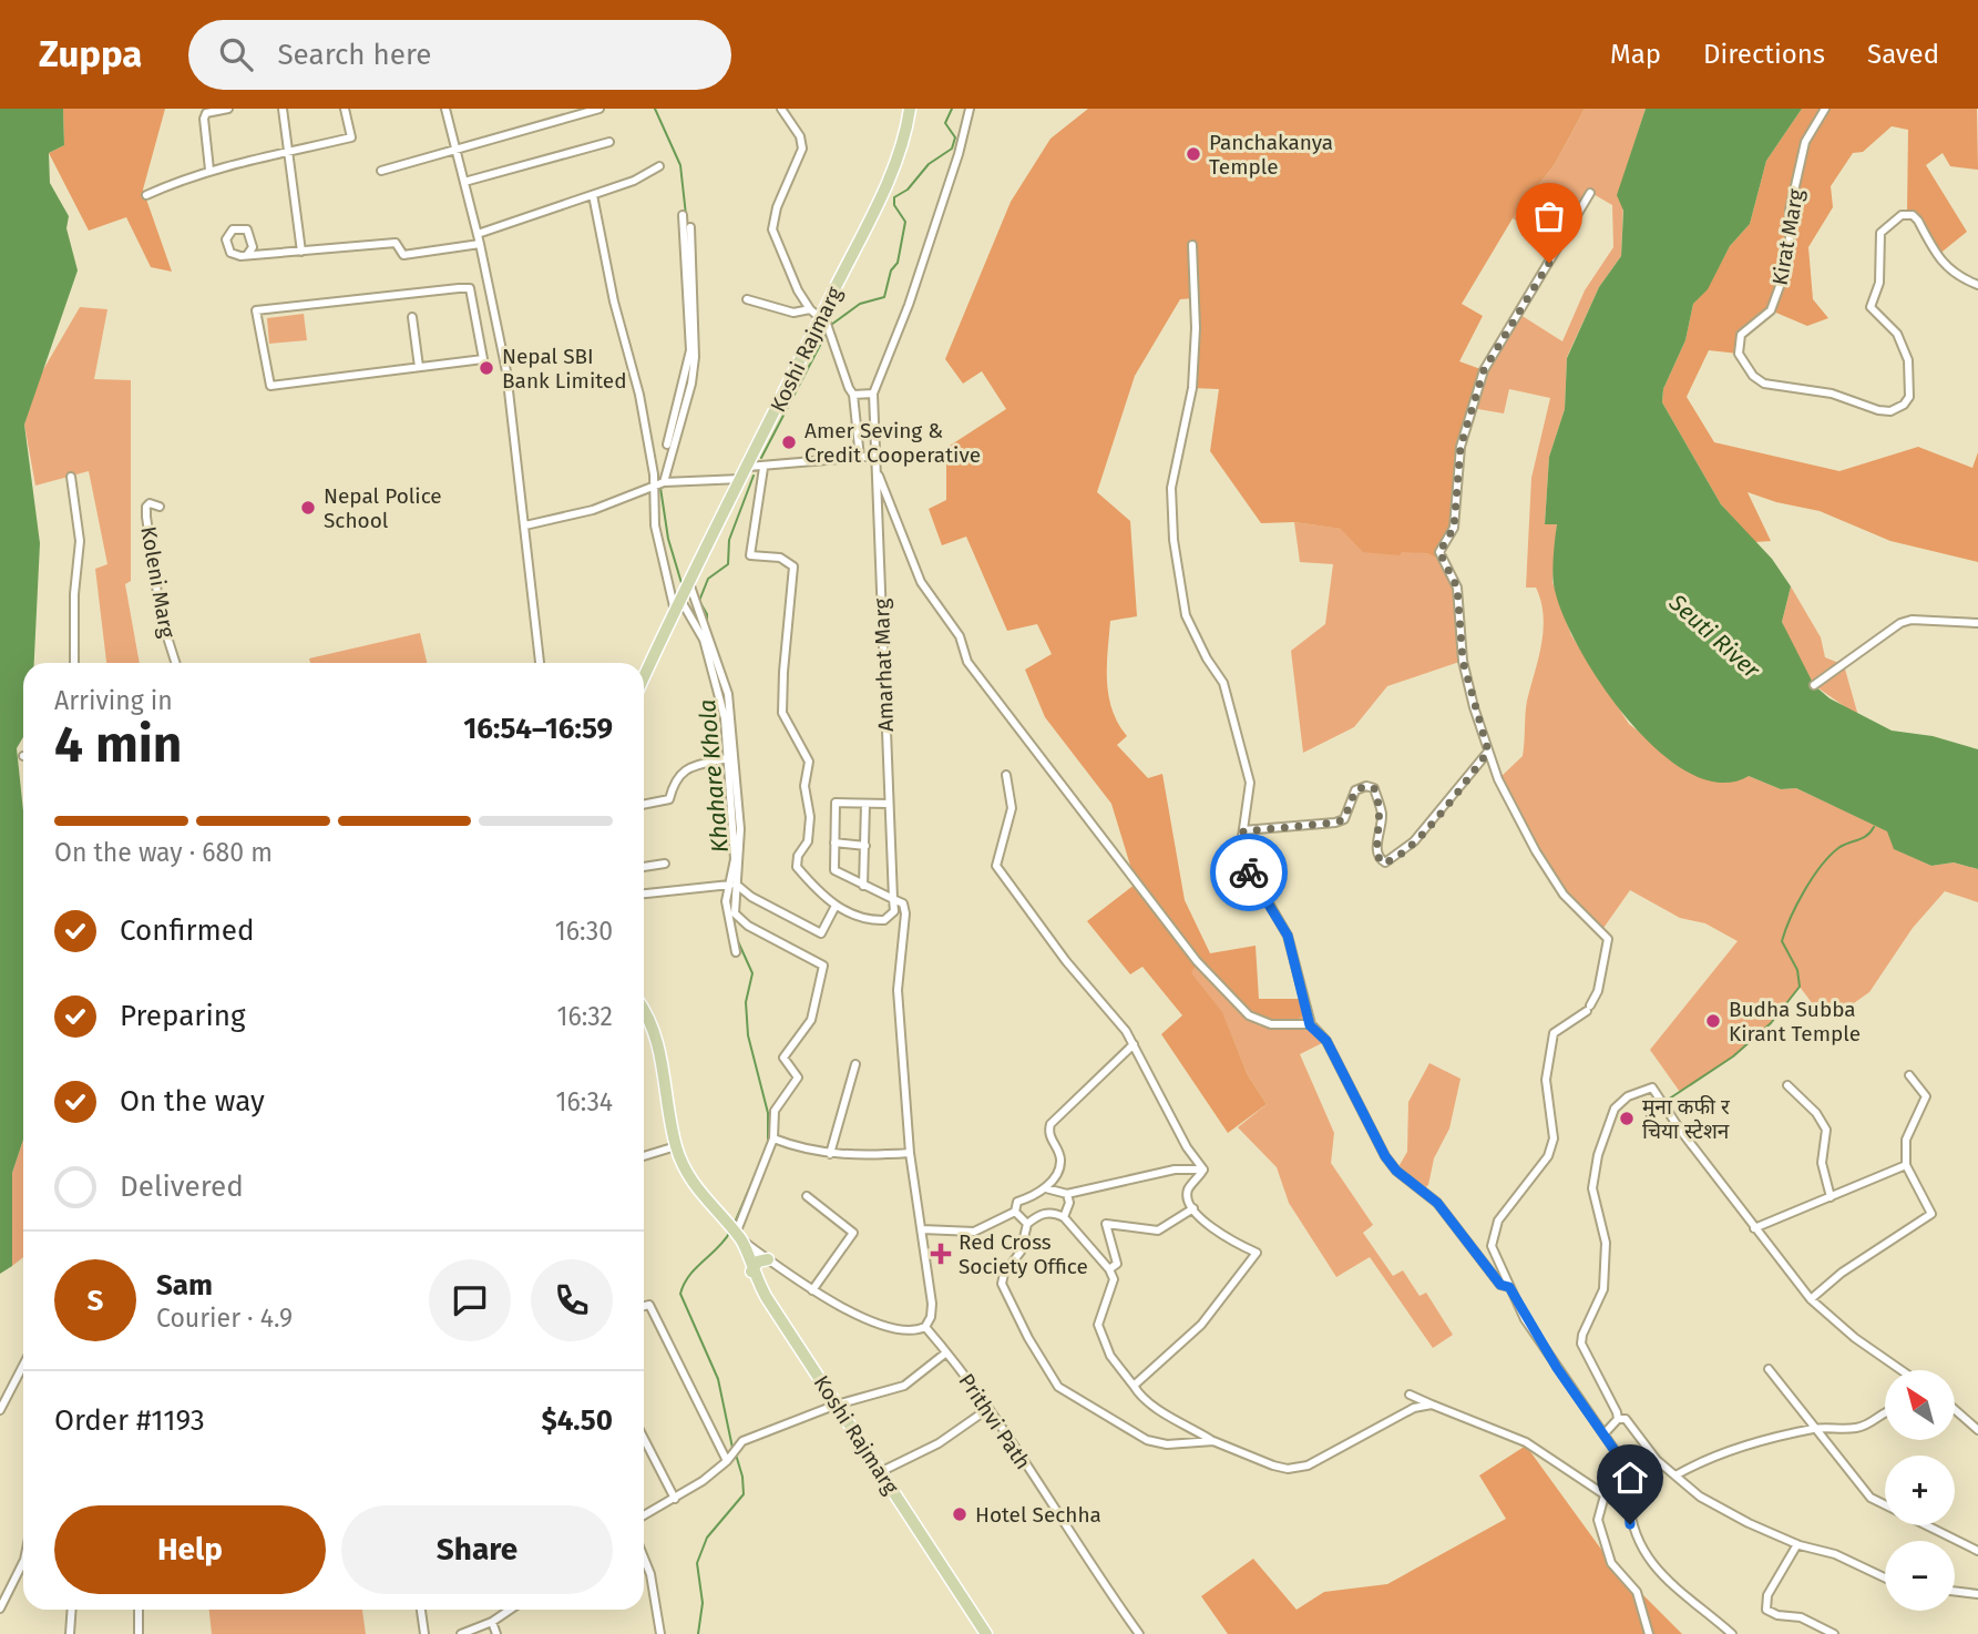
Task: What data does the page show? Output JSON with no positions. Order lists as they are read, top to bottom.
{
  "streets": {
    "main road": ["Koshi Rajmarg"],
    "street": [
      "Kirat Marg",
      "Koleni Marg",
      "Amarhat Marg",
      "Prithvi Path"
    ]
  },
  "crossings": [
    ["Amarhat Marg", "Prithvi Path"]
  ],
  "water": ["Seuti River", "Khahare Khola"],
  "places": {
    "other": [
      "Panchakanya Temple",
      "Nepal SBI Bank Limited",
      "Amer Seving & Credit Cooperative",
      "Nepal Police School",
      "Budha Subba Kirant Temple",
      "मुना कफी र चिया स्टेशन",
      "Hotel Sechha"
    ],
    "health": ["Red Cross Society Office"]
  },
  "north": "top left",
  "page": {
    "header": "Zuppa",
    "search": "Search here",
    "nav": ["Map", "Directions", "Saved"],
    "heading": ["4 min", "Arriving in", "16:54–16:59"],
    "panel": [
      "Sam",
      "Courier · 4.9",
      "Order #1193",
      "$4.50"
    ],
    "bar": "On the way · 680 m",
    "list": [
      ["Confirmed", "16:30"],
      ["Preparing", "16:32"],
      ["On the way", "16:34"],
      "Delivered"
    ],
    "round": "S",
    "map_buttons": ["+", "−"],
    "buttons": ["Help", "Share"]
  }
}
